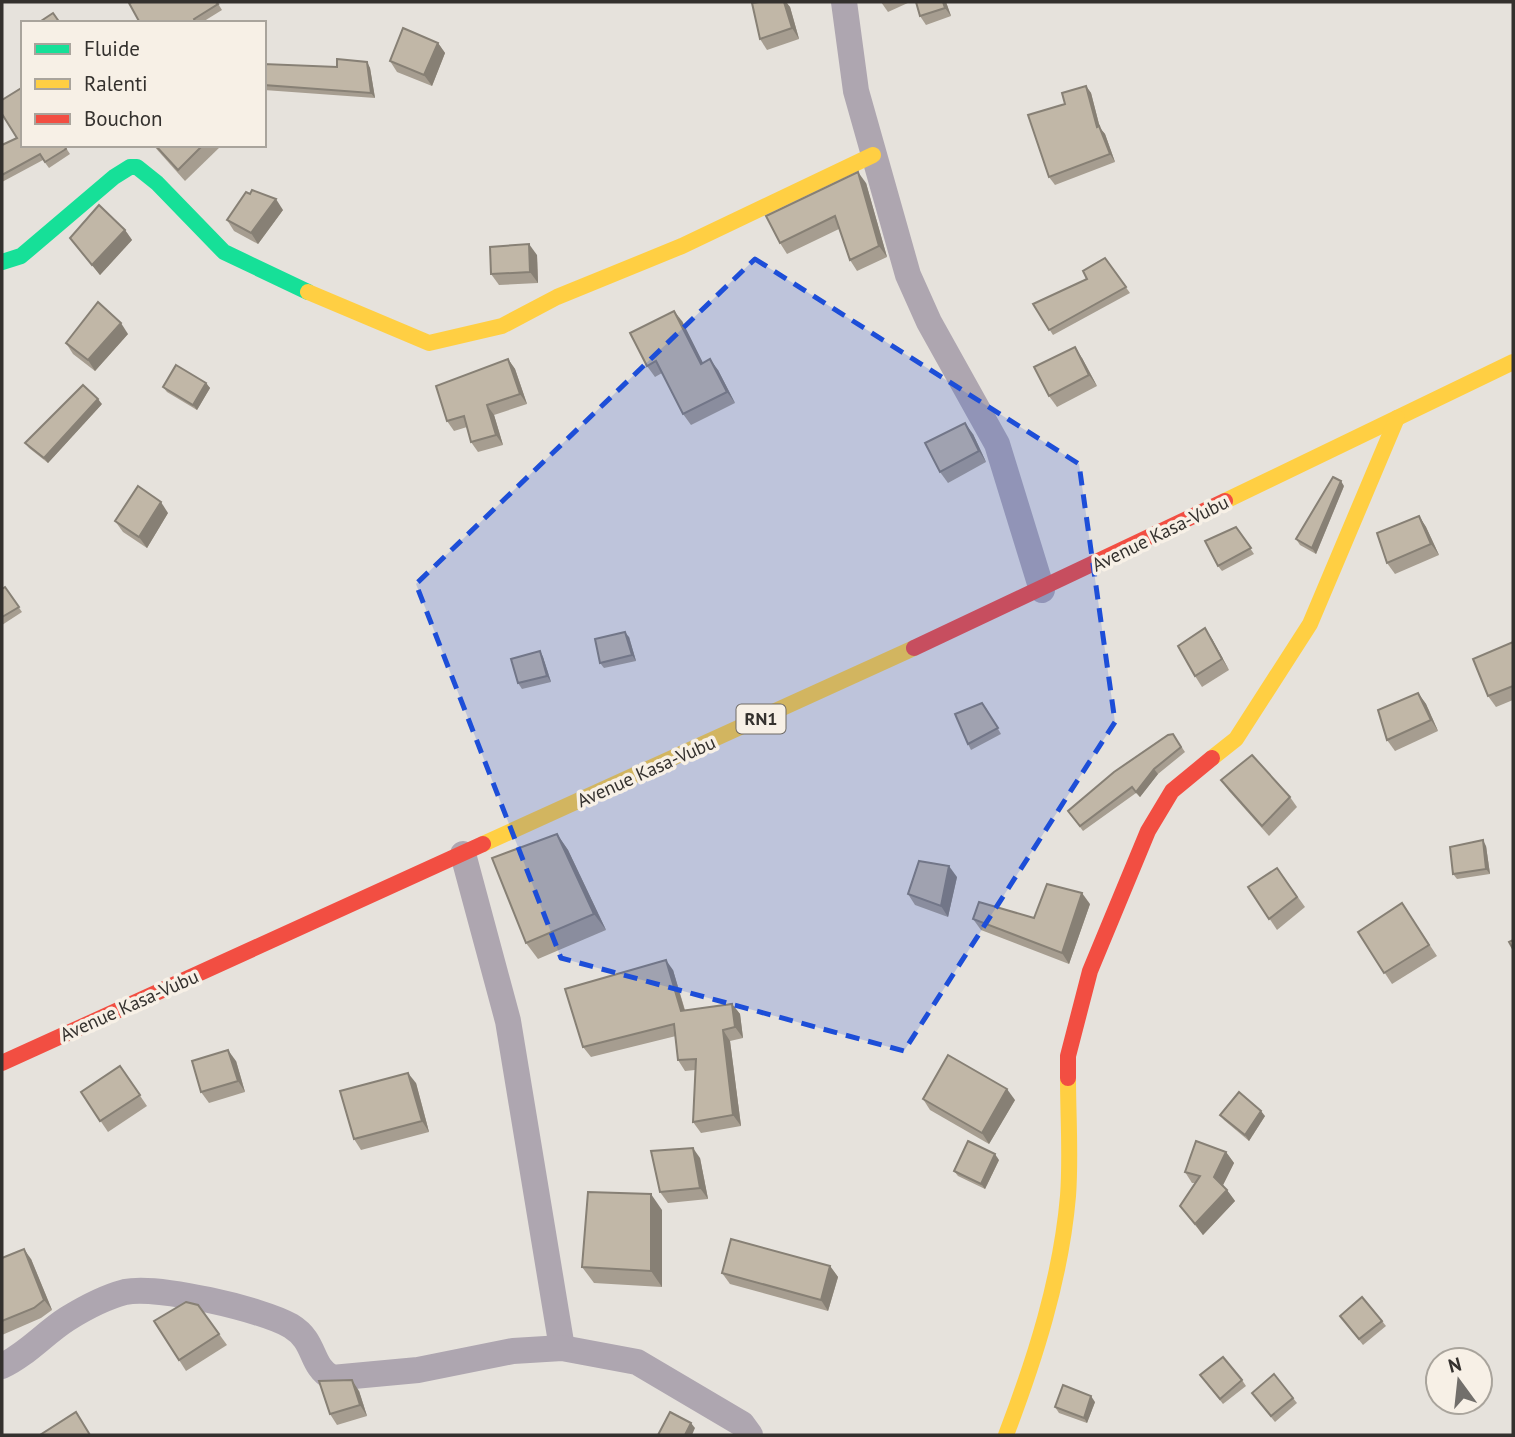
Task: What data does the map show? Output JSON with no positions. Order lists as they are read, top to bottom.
{
  "streets": {
    "main road": ["Avenue Kasa-Vubu", "RN1"]
  },
  "legend": ["Fluide", "Ralenti", "Bouchon"],
  "north": "top"
}
